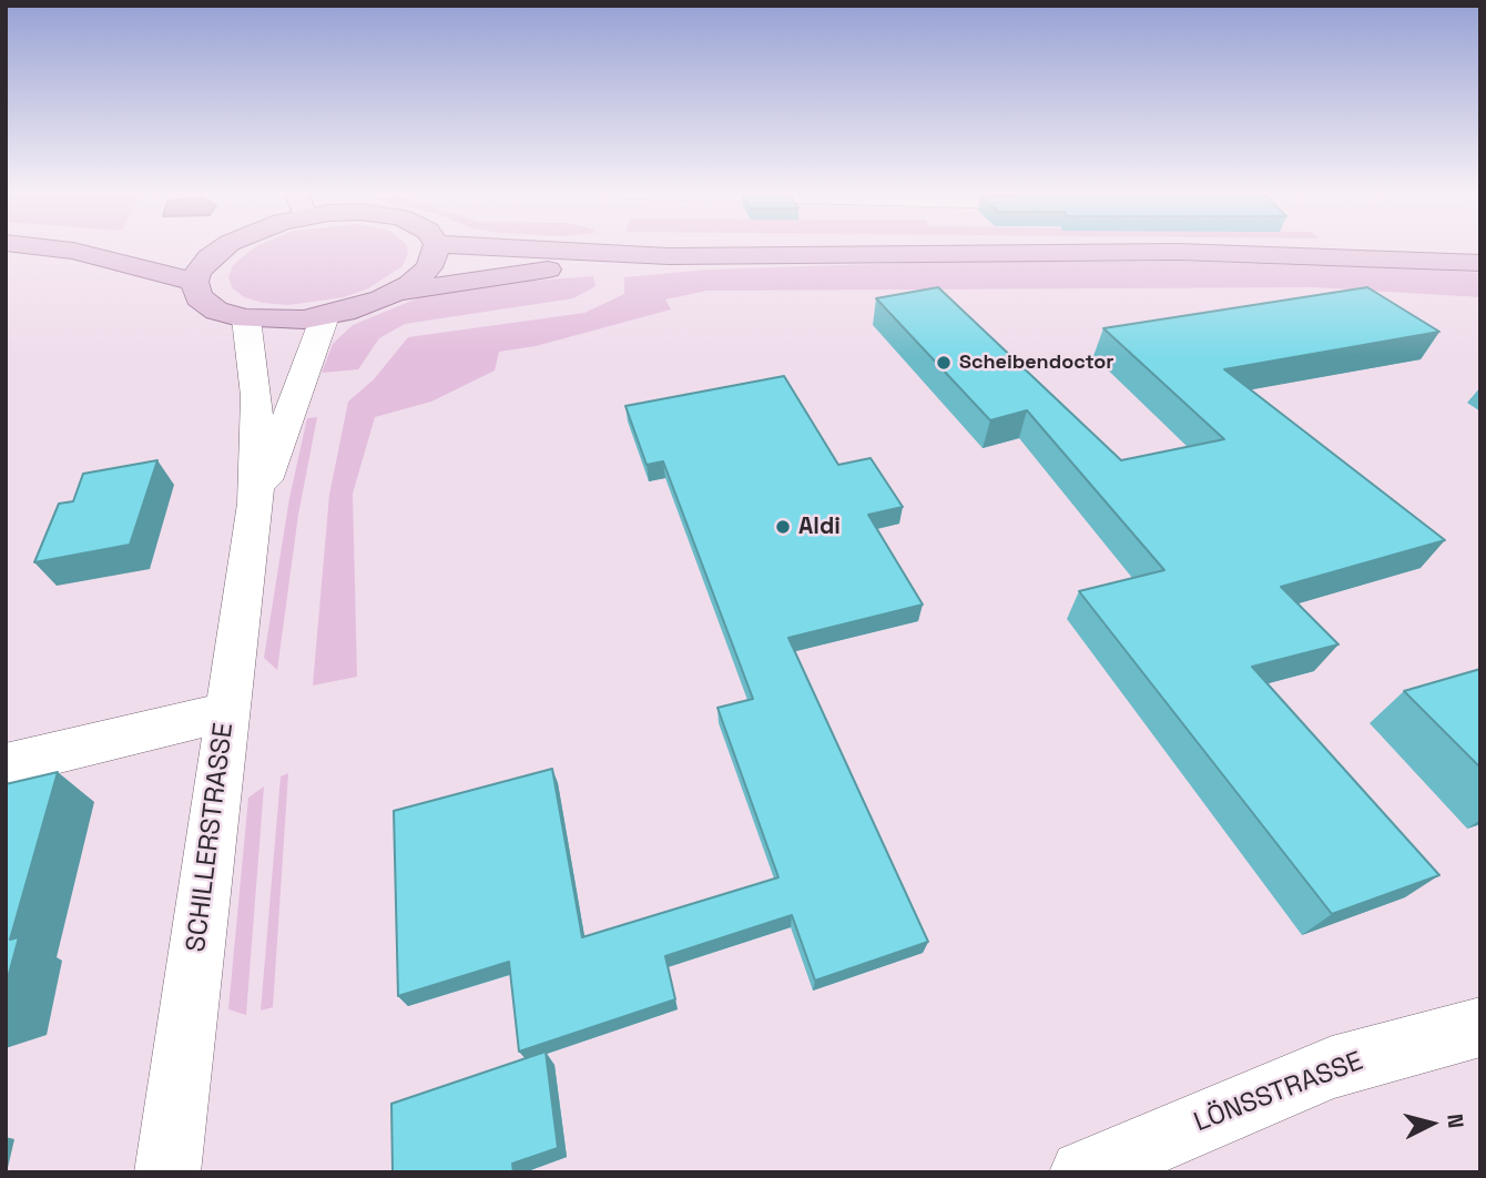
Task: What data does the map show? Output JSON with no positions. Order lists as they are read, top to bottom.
{
  "streets": {
    "street": ["SCHILLERSTRASSE", "LÖNSSTRASSE"]
  },
  "places": ["Scheibendoctor", "Aldi"],
  "north": "right"
}
